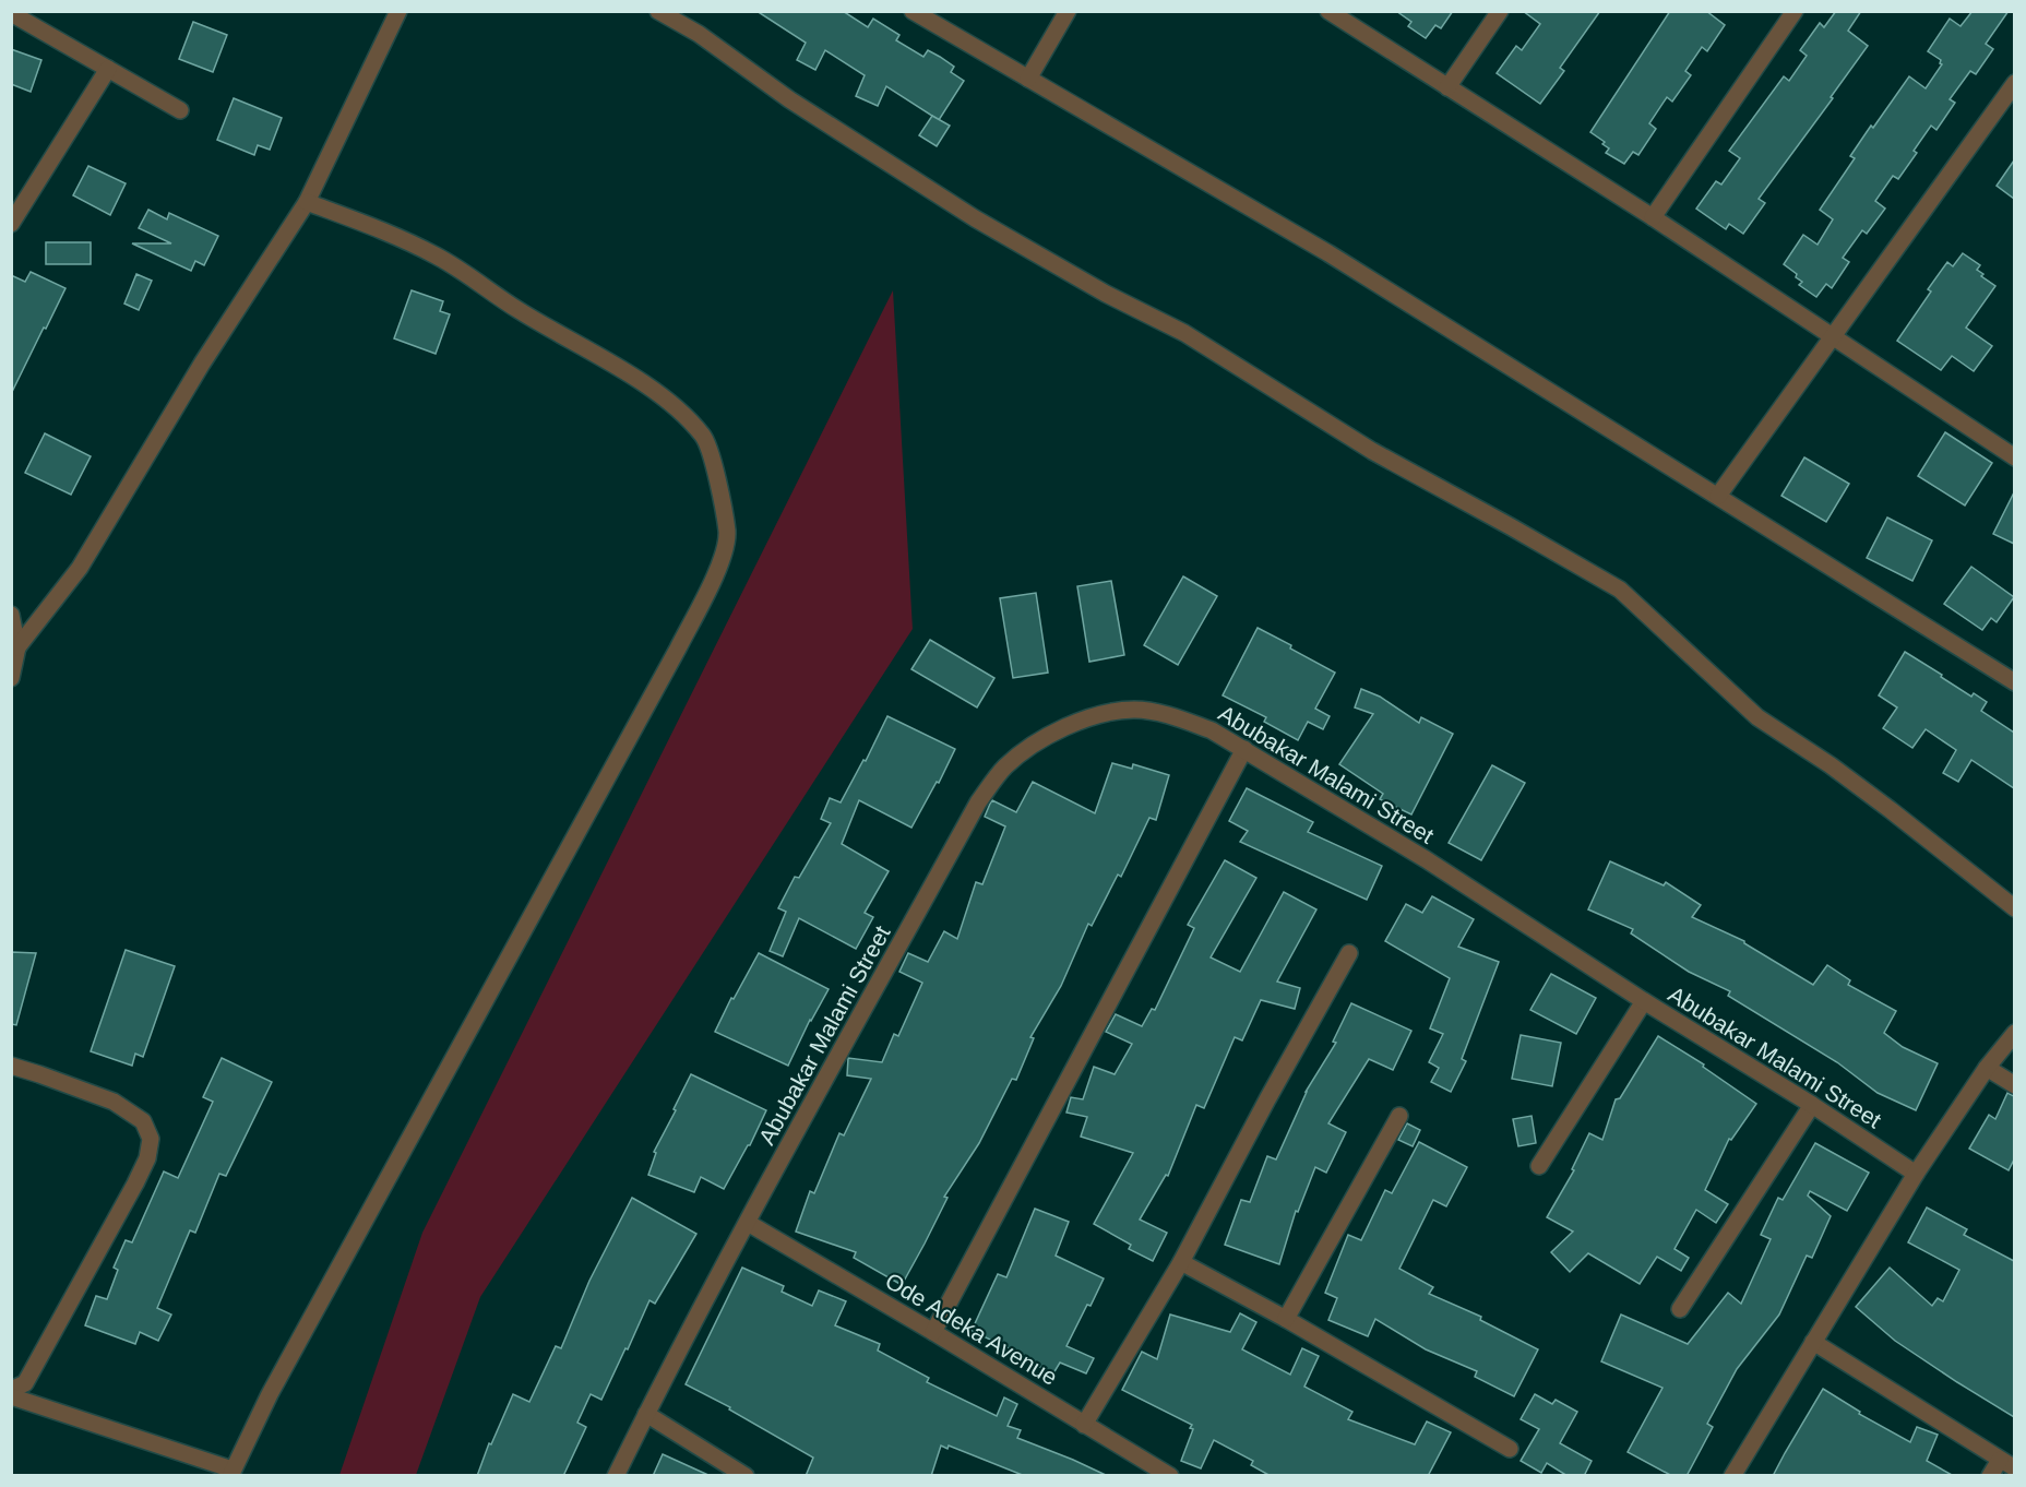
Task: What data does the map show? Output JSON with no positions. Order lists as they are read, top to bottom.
{
  "streets": {
    "street": ["Abubakar Malami Street", "Ode Adeka Avenue"]
  },
  "crossings": [
    ["Abubakar Malami Street", "Ode Adeka Avenue"]
  ]
}
